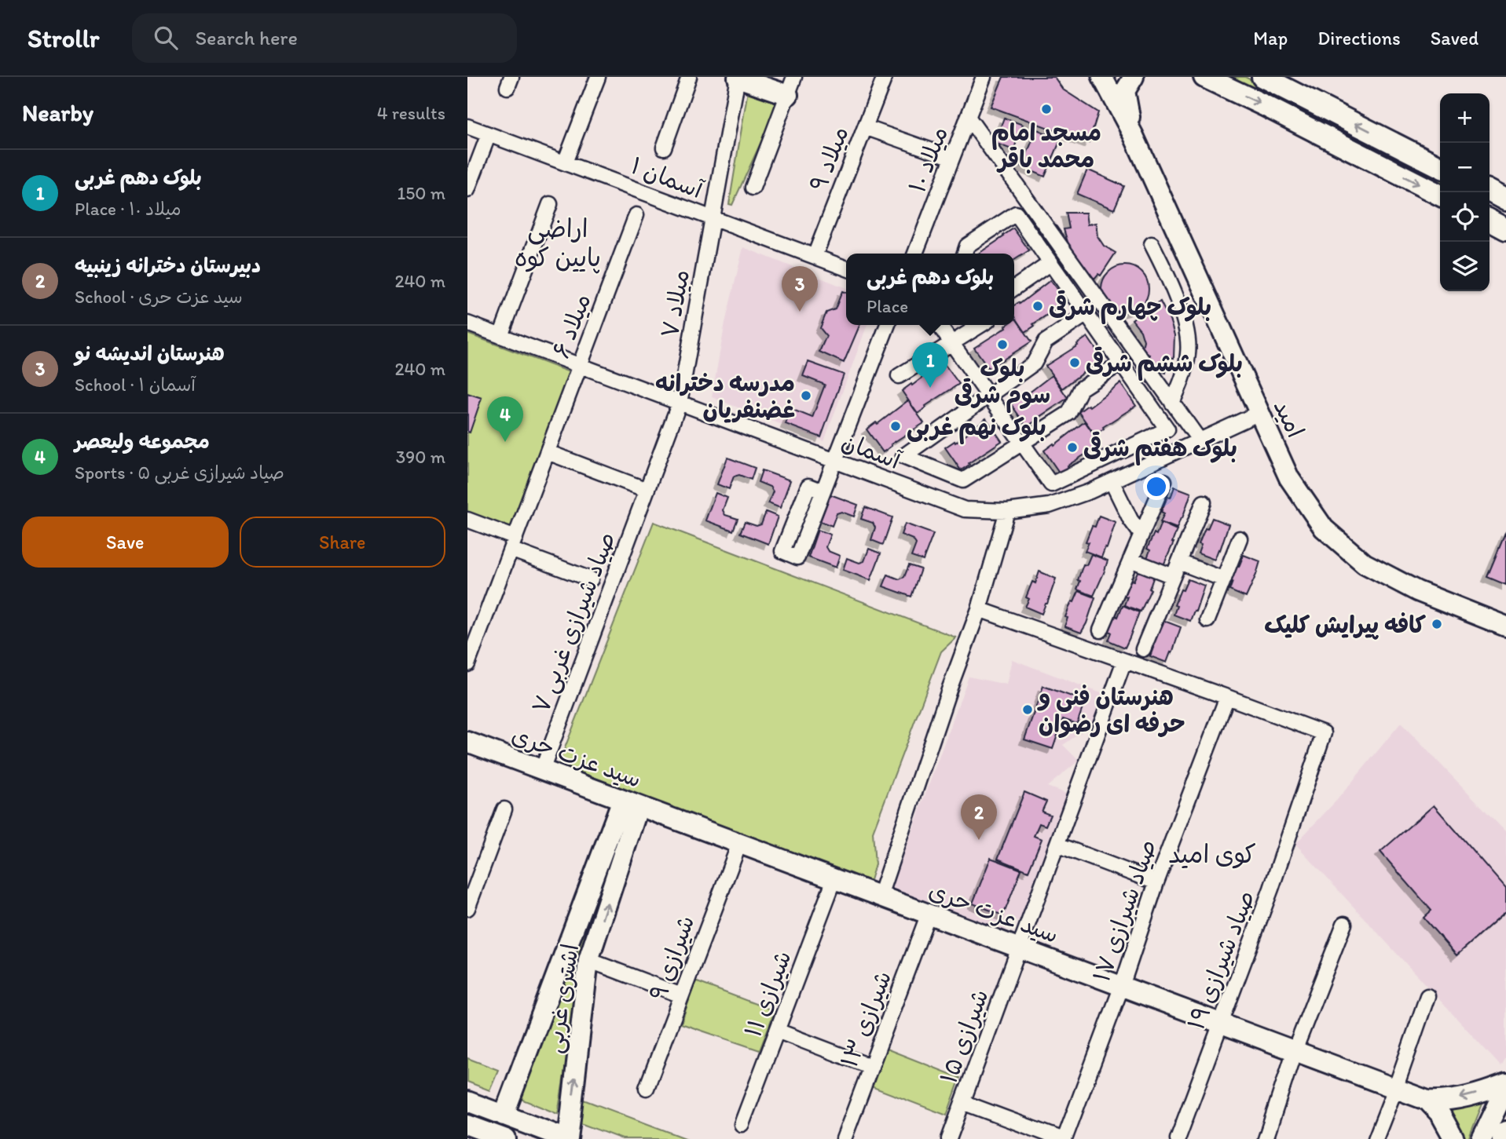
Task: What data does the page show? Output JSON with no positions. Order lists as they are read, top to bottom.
{
  "streets": {
    "street": [
      "میلاد ۹",
      "میلاد ۱۰",
      "آسمان ۱",
      "میلاد ۷",
      "میلاد ۶",
      "امید",
      "آسمان",
      "صیاد شیرازی غربی ۷",
      "سید عزت حری",
      "صیاد شیرازی ۱۷",
      "شیرازی ۹",
      "صیاد شیرازی ۱۹",
      "شیرازی ۱۱",
      "اشتری غربی",
      "شیرازی ۱۳",
      "شیرازی ۱۵"
    ]
  },
  "crossings": [
    ["میلاد ۹", "آسمان ۱"],
    ["آسمان ۱", "میلاد ۷"],
    ["میلاد ۷", "آسمان"],
    ["میلاد ۷", "صیاد شیرازی غربی ۷"],
    ["میلاد ۶", "آسمان"],
    ["امید", "آسمان"],
    ["صیاد شیرازی غربی ۷", "سید عزت حری"],
    ["سید عزت حری", "صیاد شیرازی ۱۷"],
    ["سید عزت حری", "شیرازی ۹"],
    ["سید عزت حری", "صیاد شیرازی ۱۹"],
    ["سید عزت حری", "شیرازی ۱۱"],
    ["سید عزت حری", "اشتری غربی"],
    ["سید عزت حری", "شیرازی ۱۳"],
    ["سید عزت حری", "شیرازی ۱۵"],
    ["صیاد شیرازی ۱۷", "صیاد شیرازی ۱۹"]
  ],
  "districts": ["اراضی پایین کوه", "کوی امید"],
  "places": [
    "مسجد امام محمد باقر",
    "بلوک چهارم شرقی",
    "بلوک سوم شرقی",
    "بلوک ششم شرقی",
    "مدرسه دخترانه غضنفریان",
    "بلوک نهم غربی",
    "بلوک هفتم شرقی",
    "کافه پیرایش کلیک",
    "هنرستان فنی و حرفه ای رضوان"
  ],
  "page": {
    "header": "Strollr",
    "search": "Search here",
    "nav": ["Map", "Directions", "Saved"],
    "heading": ["Nearby", "4 results"],
    "map_buttons": ["+", "−"],
    "list": [
      {
        "mark": "1",
        "name": "بلوک دهم غربی",
        "note": "Place · میلاد ۱۰",
        "value": "150 m"
      },
      {
        "mark": "2",
        "name": "دبیرستان دخترانه زینبیه",
        "note": "School · سید عزت حری",
        "value": "240 m"
      },
      {
        "mark": "3",
        "name": "هنرستان اندیشه نو",
        "note": "School · آسمان ۱",
        "value": "240 m"
      },
      {
        "mark": "4",
        "name": "مجموعه ولیعصر",
        "note": "Sports · صیاد شیرازی غربی ۵",
        "value": "390 m"
      }
    ],
    "popup": ["بلوک دهم غربی", "Place"],
    "pins": [
      "3",
      "1",
      "4",
      "2"
    ],
    "buttons": ["Save", "Share"]
  }
}
